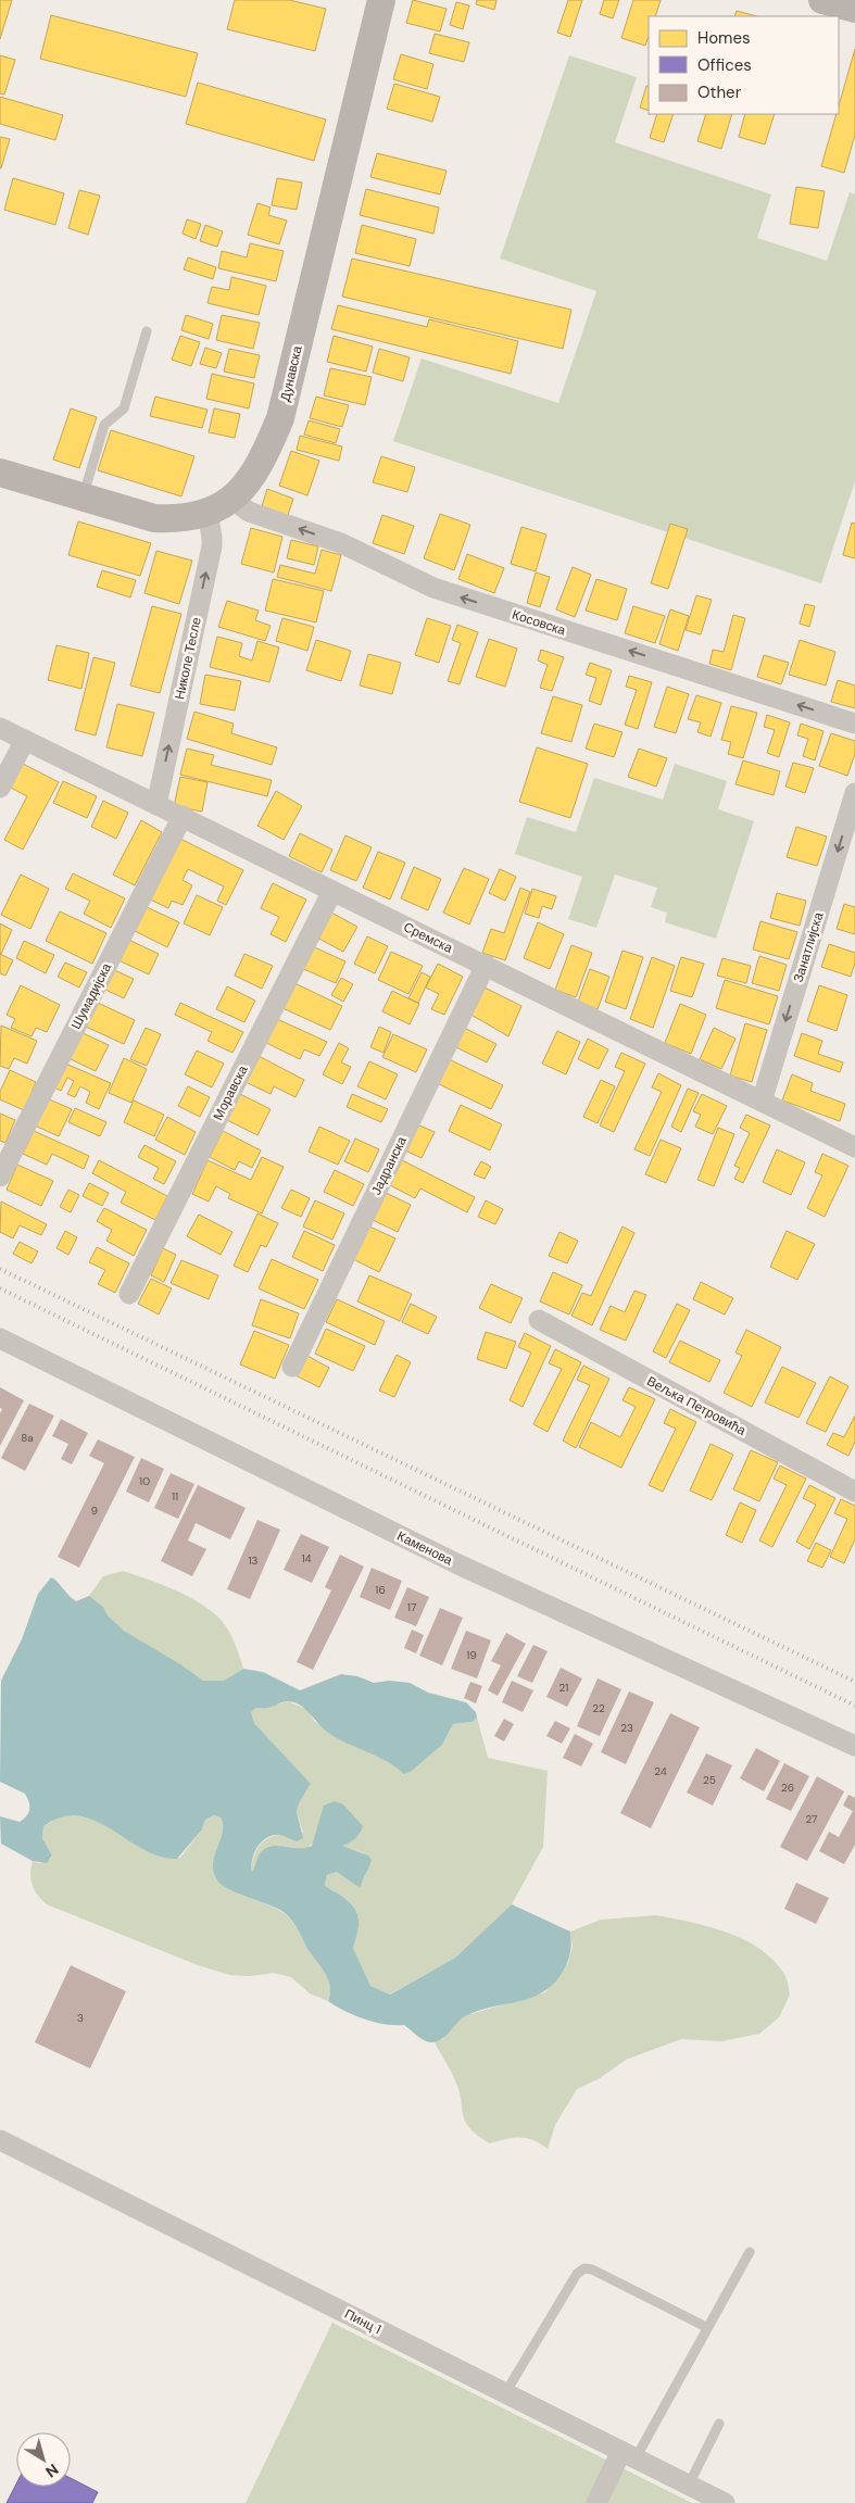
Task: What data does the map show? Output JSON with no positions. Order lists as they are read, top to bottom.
{
  "streets": {
    "main road": ["Дунавска"],
    "street": [
      "Косовска",
      "Николе Тесле",
      "Сремска",
      "Занатлијска",
      "Шумадијска",
      "Моравска",
      "Јадранска",
      "Вељка Петровића",
      "Каменова",
      "Пинц 1"
    ]
  },
  "crossings": [
    ["Дунавска", "Косовска"],
    ["Дунавска", "Николе Тесле"],
    ["Николе Тесле", "Сремска"],
    ["Сремска", "Занатлијска"],
    ["Сремска", "Шумадијска"],
    ["Сремска", "Моравска"],
    ["Сремска", "Јадранска"]
  ],
  "one_way": ["Косовска", "Николе Тесле", "Занатлијска"],
  "house_numbers": [
    "8a",
    "10",
    "11",
    "9",
    "14",
    "13",
    "16",
    "17",
    "19",
    "21",
    "22",
    "23",
    "24",
    "25",
    "26",
    "27",
    "3"
  ],
  "legend": ["Homes", "Offices", "Other"],
  "north": "bottom right"
}
